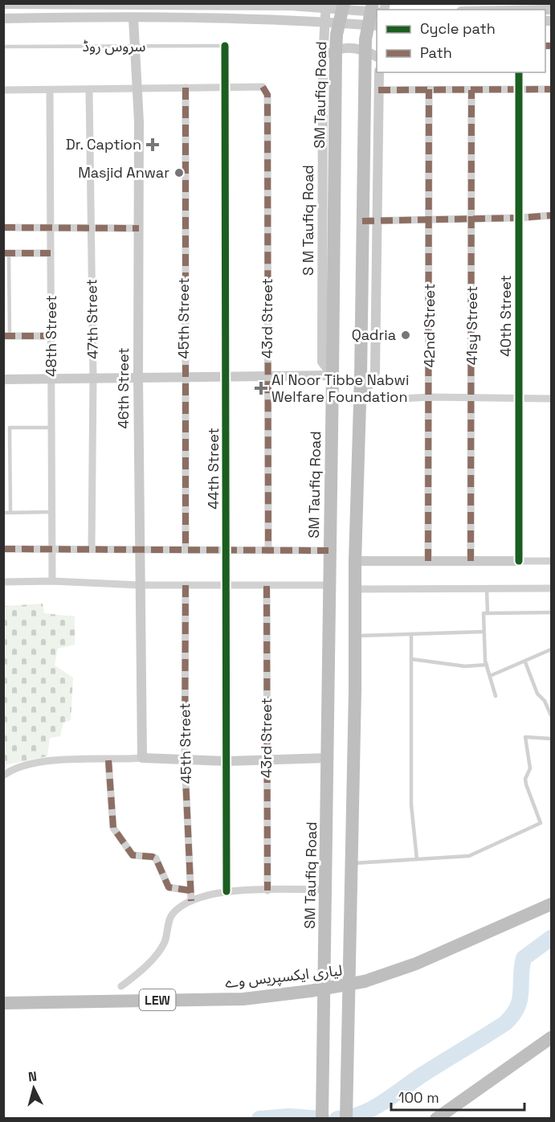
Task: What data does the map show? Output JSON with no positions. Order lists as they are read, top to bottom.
{
  "streets": {
    "highway": ["SM Taufiq Road", "لیاری ایکسپریس وے", "LEW"],
    "street": [
      "S M Taufiq Road",
      "40th Street",
      "45th Street",
      "43rd Street",
      "47th Street",
      "42nd Street",
      "41sy Street",
      "48th Street",
      "46th Street",
      "44th Street"
    ],
    "lane": ["سروس روڈ"]
  },
  "crossings": [
    ["سروس روڈ", "46th Street"],
    ["سروس روڈ", "44th Street"],
    ["SM Taufiq Road", "S M Taufiq Road"],
    ["43rd Street", "44th Street"]
  ],
  "places": {
    "health": ["Dr. Caption", "Al Noor Tibbe Nabwi Welfare Foundation"],
    "other": ["Masjid Anwar", "Qadria"]
  },
  "legend": ["Cycle path", "Path"],
  "scale_bar": "100 m",
  "north": "top"
}
